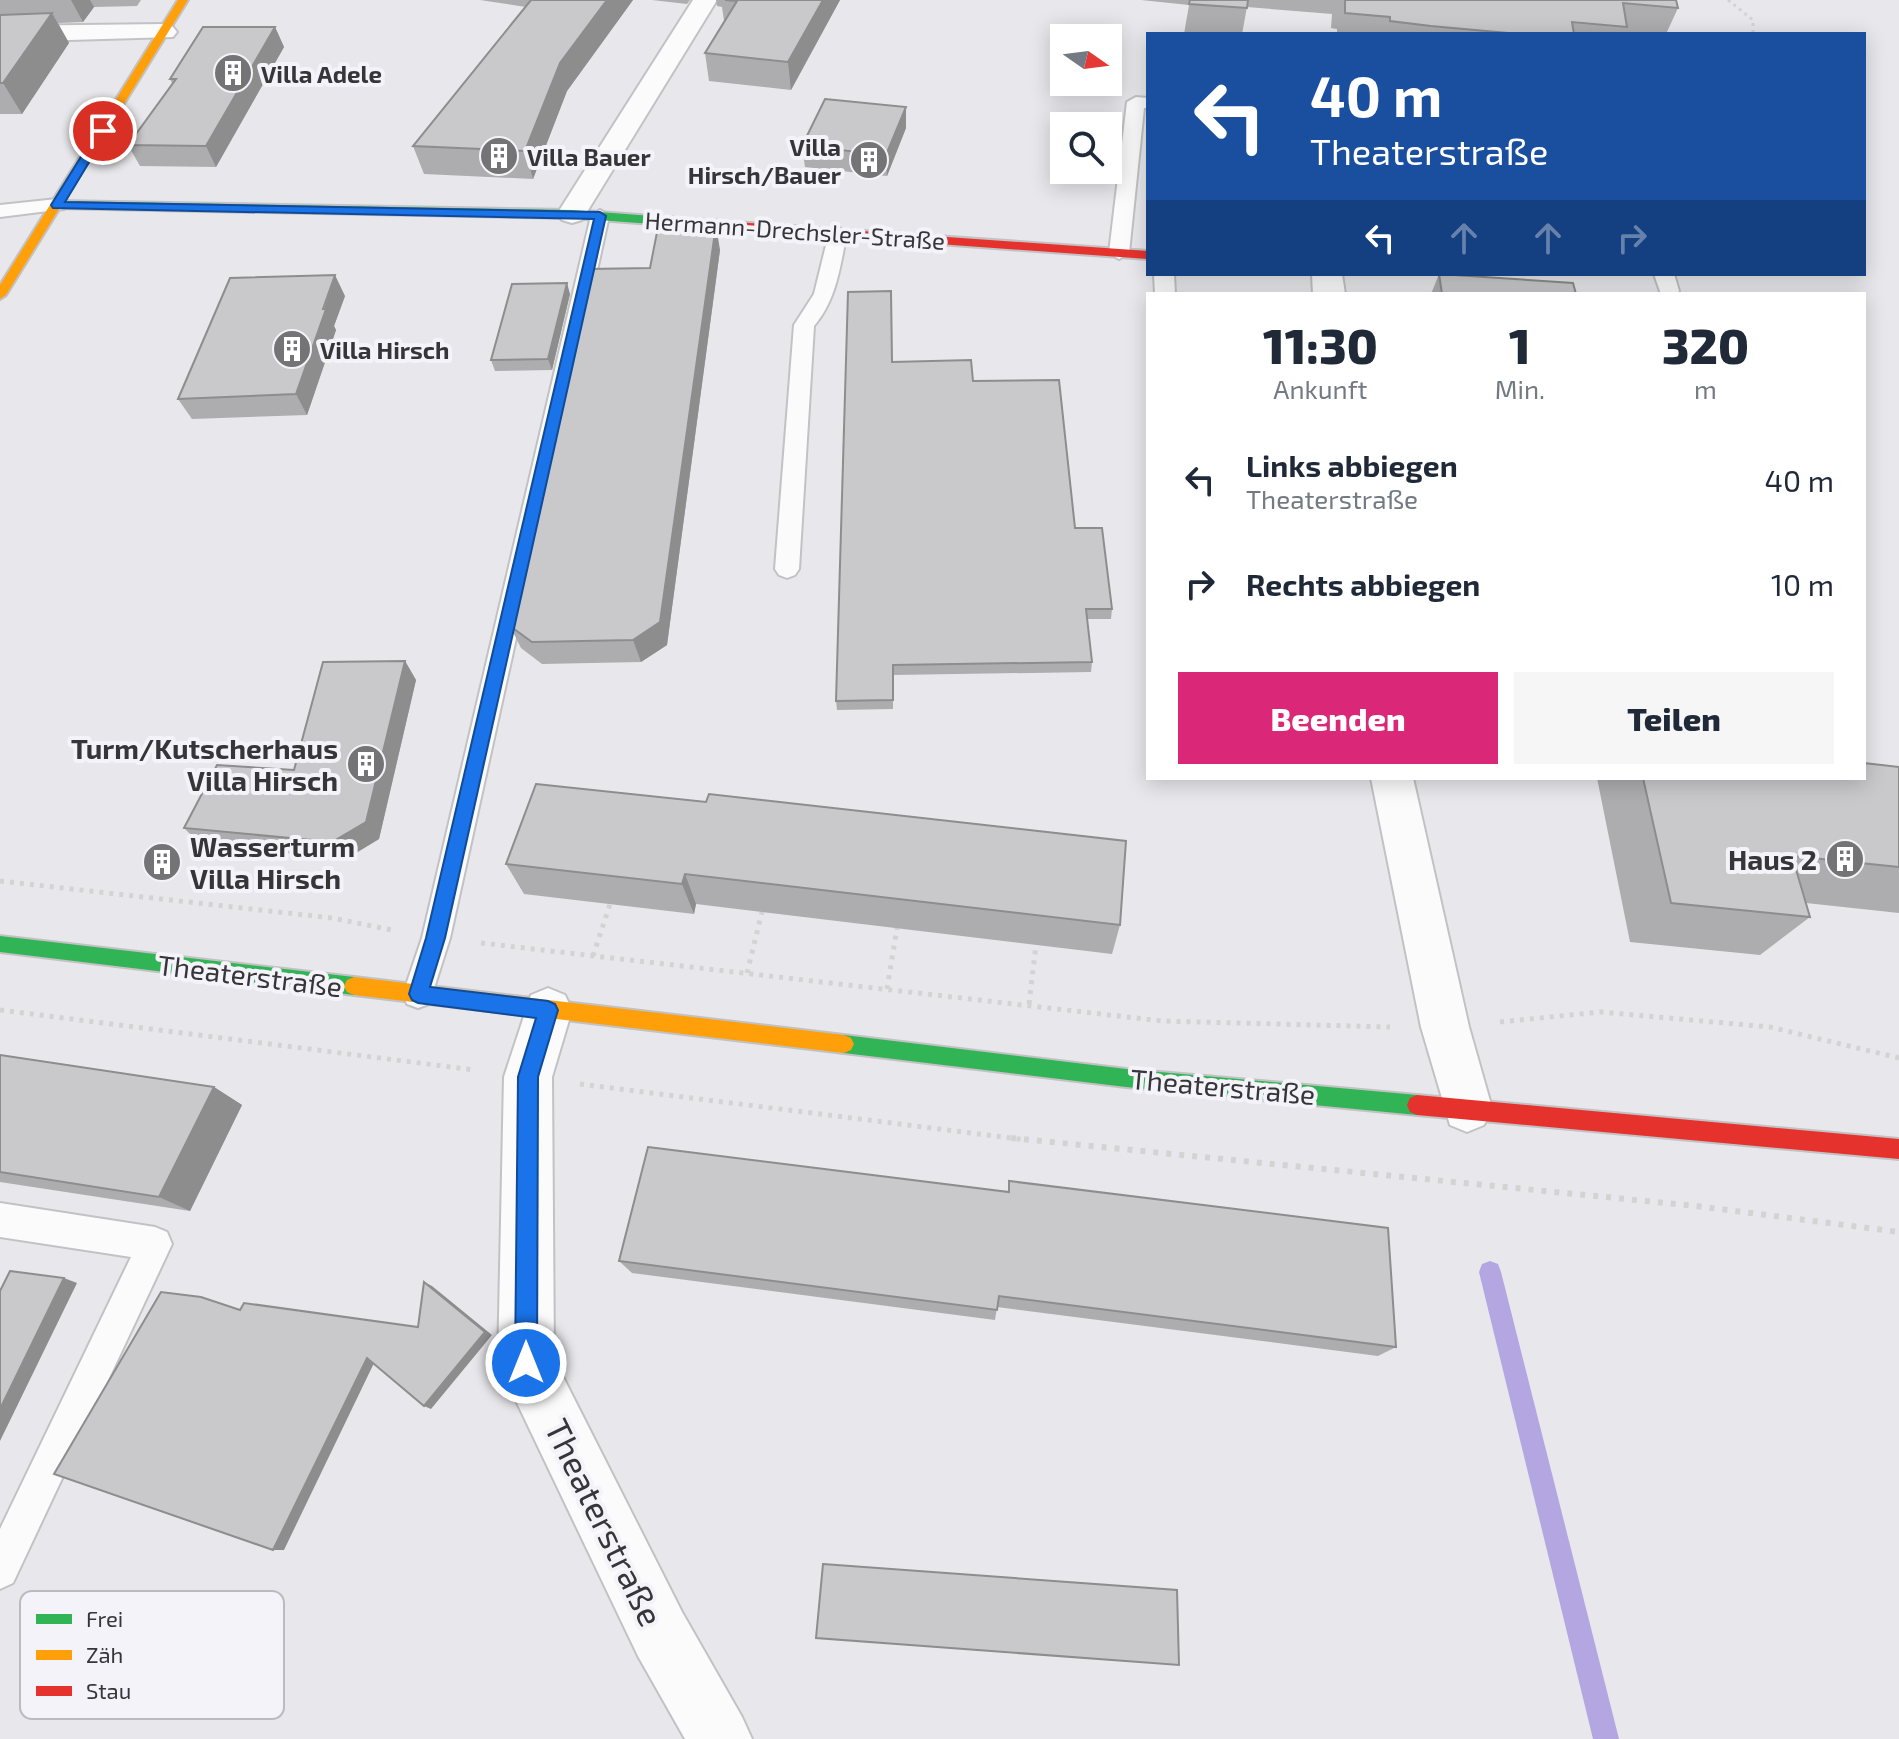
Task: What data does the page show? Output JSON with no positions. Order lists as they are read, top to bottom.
{
  "streets": {
    "main road": ["Hermann-Drechsler-Straße", "Theaterstraße"]
  },
  "places": {
    "building": [
      "Villa Adele",
      "Villa Bauer",
      "Villa Hirsch/Bauer",
      "Villa Hirsch",
      "Turm/Kutscherhaus Villa Hirsch",
      "Haus 2",
      "Wasserturm Villa Hirsch"
    ]
  },
  "legend": ["Frei", "Zäh", "Stau"],
  "north": "right",
  "page": {
    "turn": ["40 m", "Theaterstraße"],
    "eta": [
      "11:30",
      "Ankunft",
      "1",
      "Min.",
      "320",
      "m"
    ],
    "list": [
      {
        "name": "Links abbiegen",
        "note": "Theaterstraße",
        "value": "40 m"
      },
      {
        "name": "Rechts abbiegen",
        "value": "10 m"
      }
    ],
    "buttons": ["Beenden", "Teilen"]
  }
}
